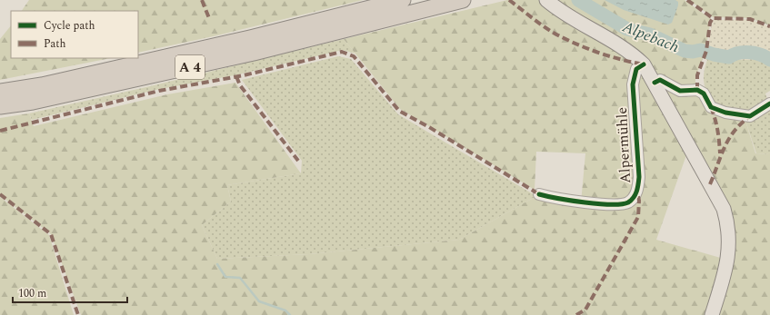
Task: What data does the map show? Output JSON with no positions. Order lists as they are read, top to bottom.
{
  "streets": {
    "highway": ["A 4"],
    "street": ["Alpermühle"]
  },
  "water": ["Alpebach"],
  "legend": ["Cycle path", "Path"],
  "scale_bar": "100 m"
}
